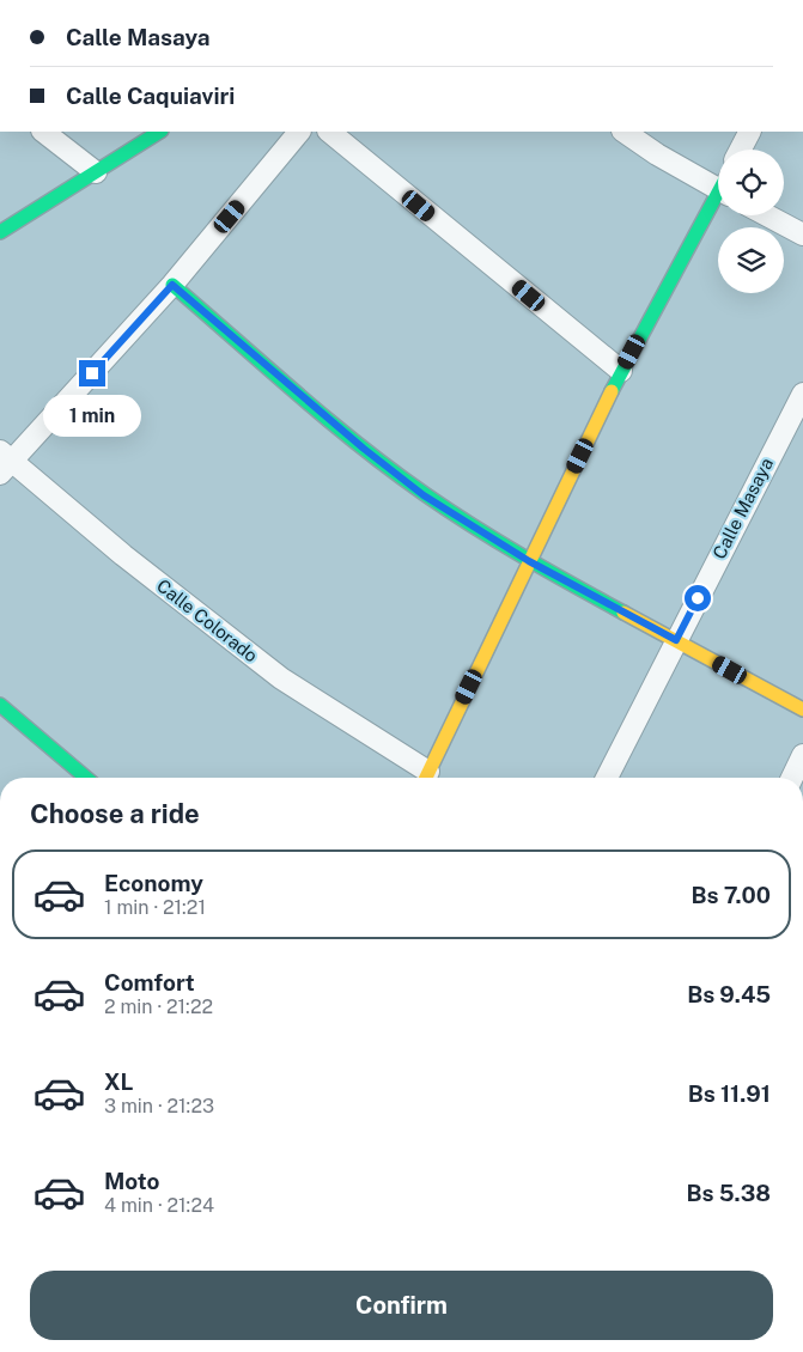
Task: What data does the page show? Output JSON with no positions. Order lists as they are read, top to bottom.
{
  "streets": {
    "street": ["Calle Masaya", "Calle Colorado"]
  },
  "page": {
    "banner": ["Calle Masaya", "Calle Caquiaviri"],
    "bubble": "1 min",
    "heading": "Choose a ride",
    "list": [
      {
        "name": "Economy",
        "note": "1 min · 21:21",
        "value": "Bs 7.00"
      },
      {
        "name": "Comfort",
        "note": "2 min · 21:22",
        "value": "Bs 9.45"
      },
      {
        "name": "XL",
        "note": "3 min · 21:23",
        "value": "Bs 11.91"
      },
      {
        "name": "Moto",
        "note": "4 min · 21:24",
        "value": "Bs 5.38"
      }
    ],
    "buttons": "Confirm"
  }
}
